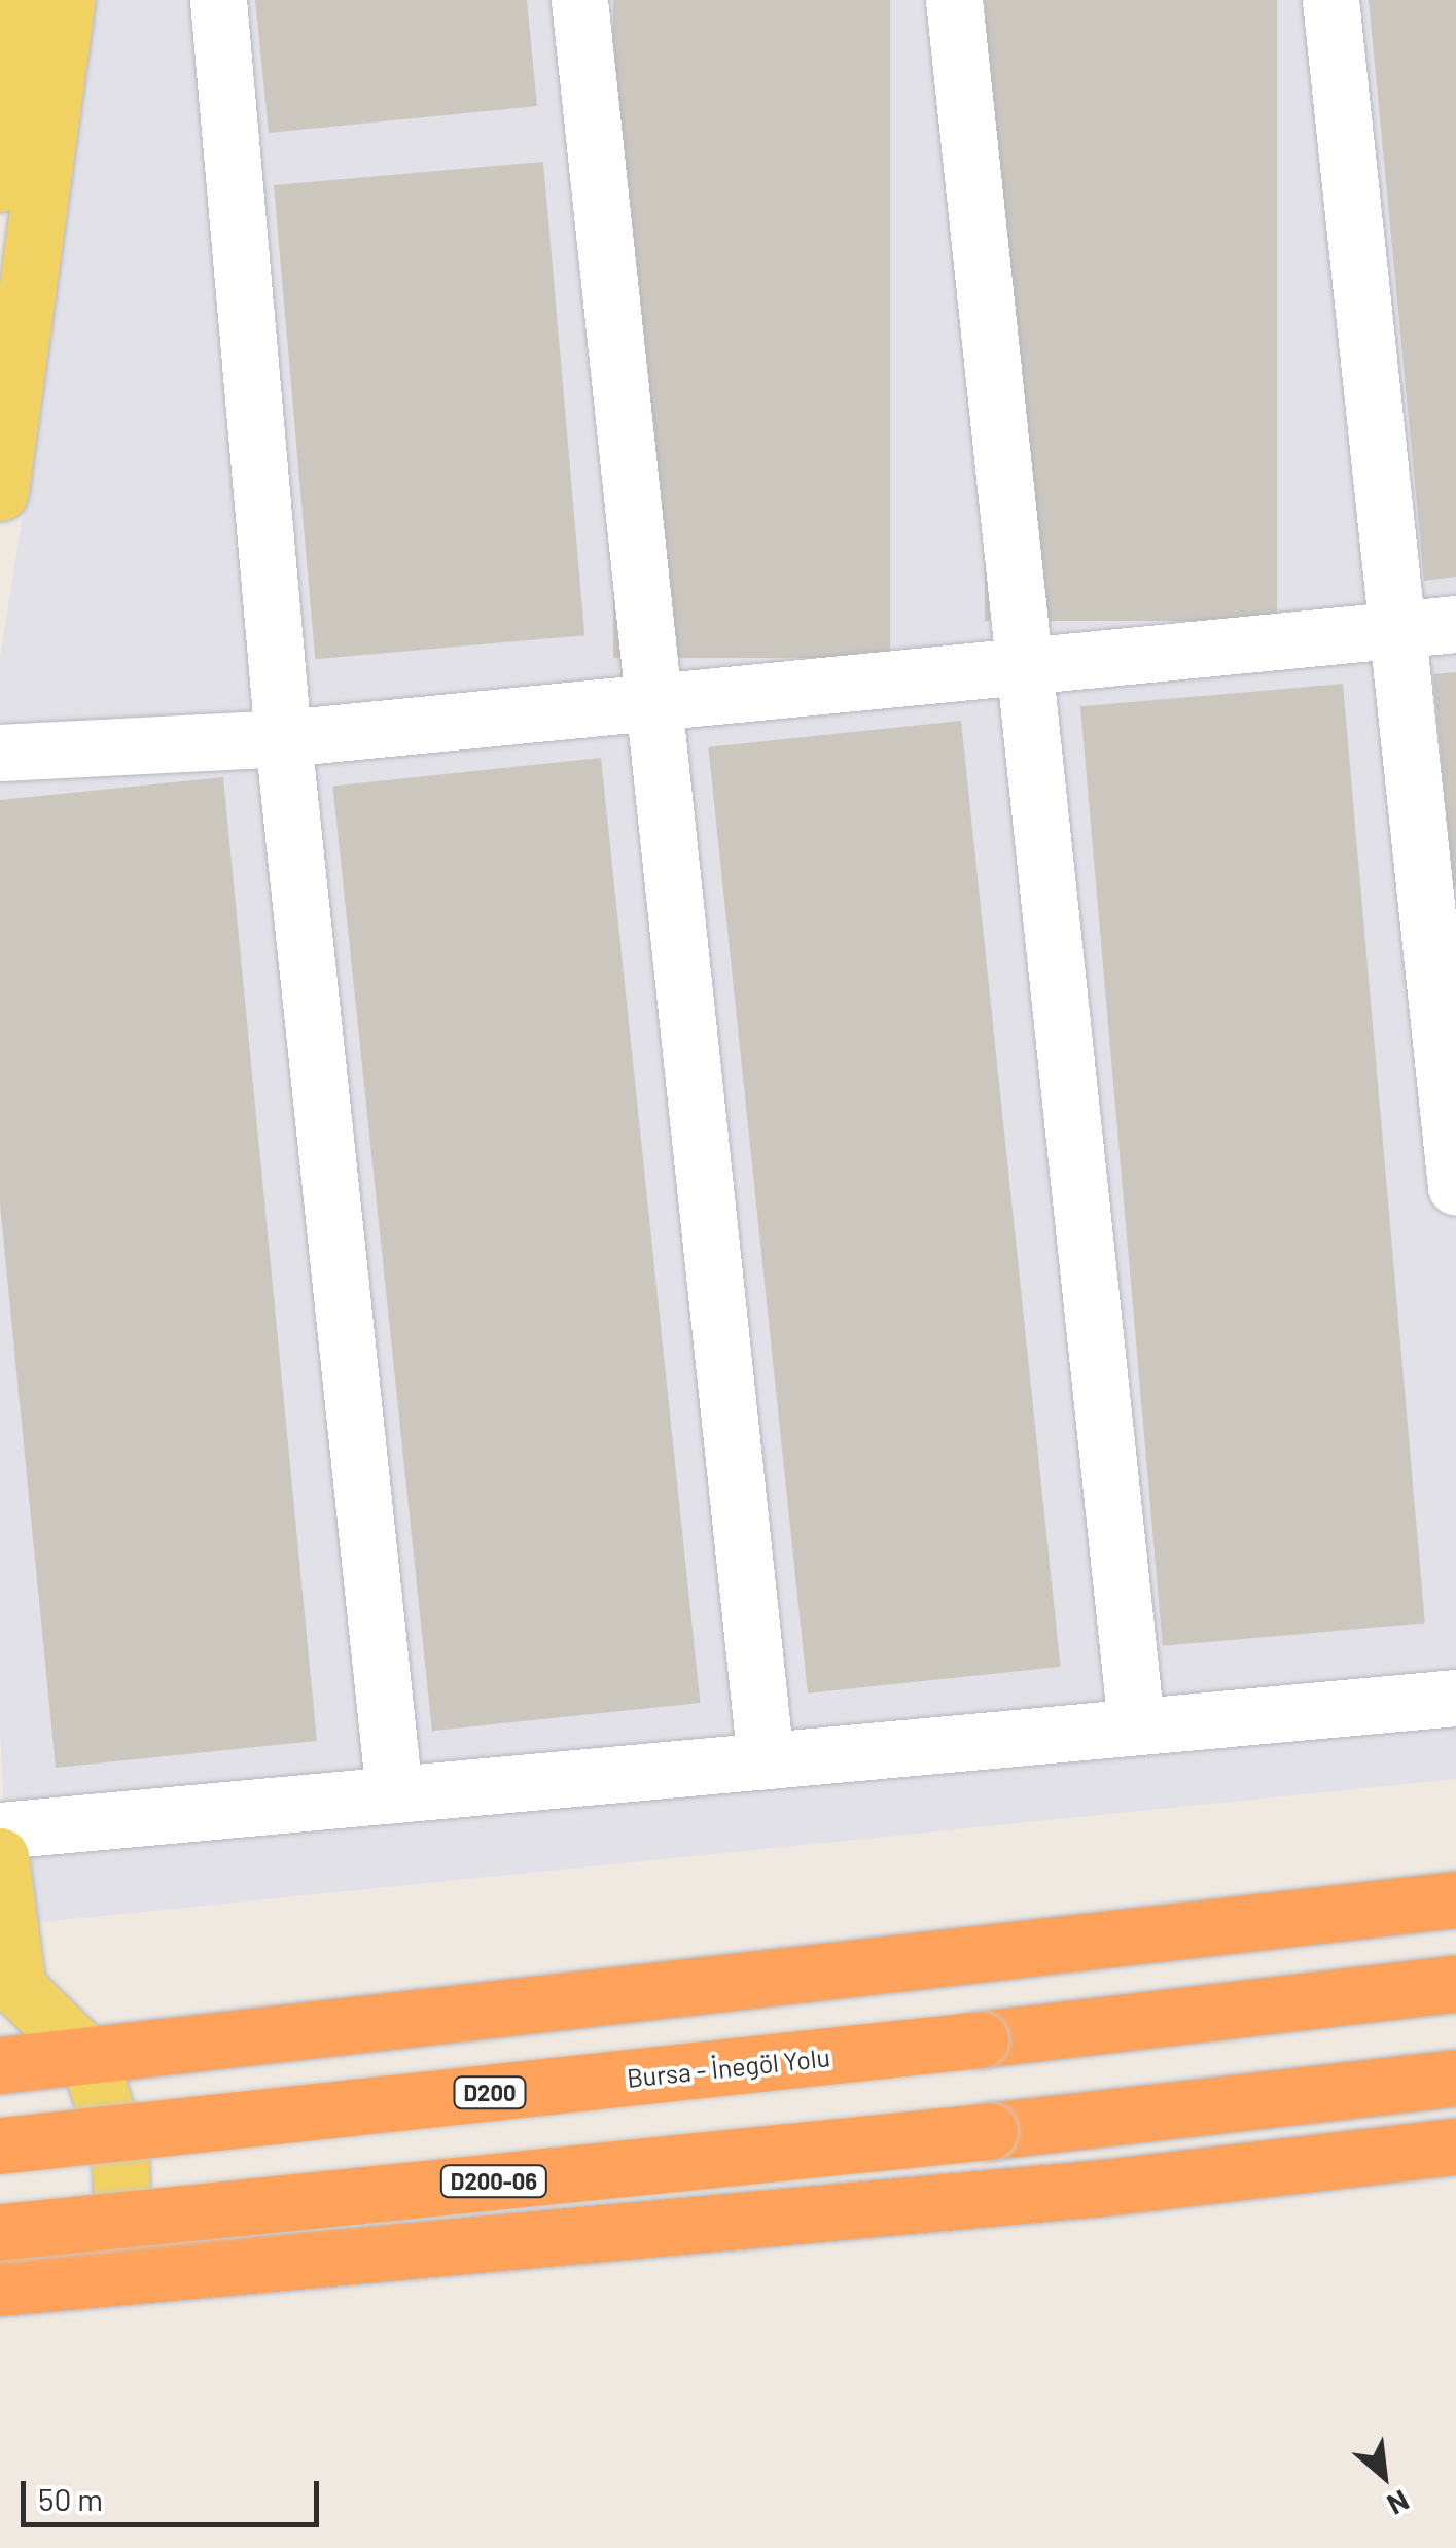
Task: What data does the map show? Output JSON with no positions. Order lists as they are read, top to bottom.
{
  "streets": {
    "highway": ["Bursa - İnegöl Yolu", "D200", "D200-06"]
  },
  "scale_bar": "50 m",
  "north": "bottom right"
}
